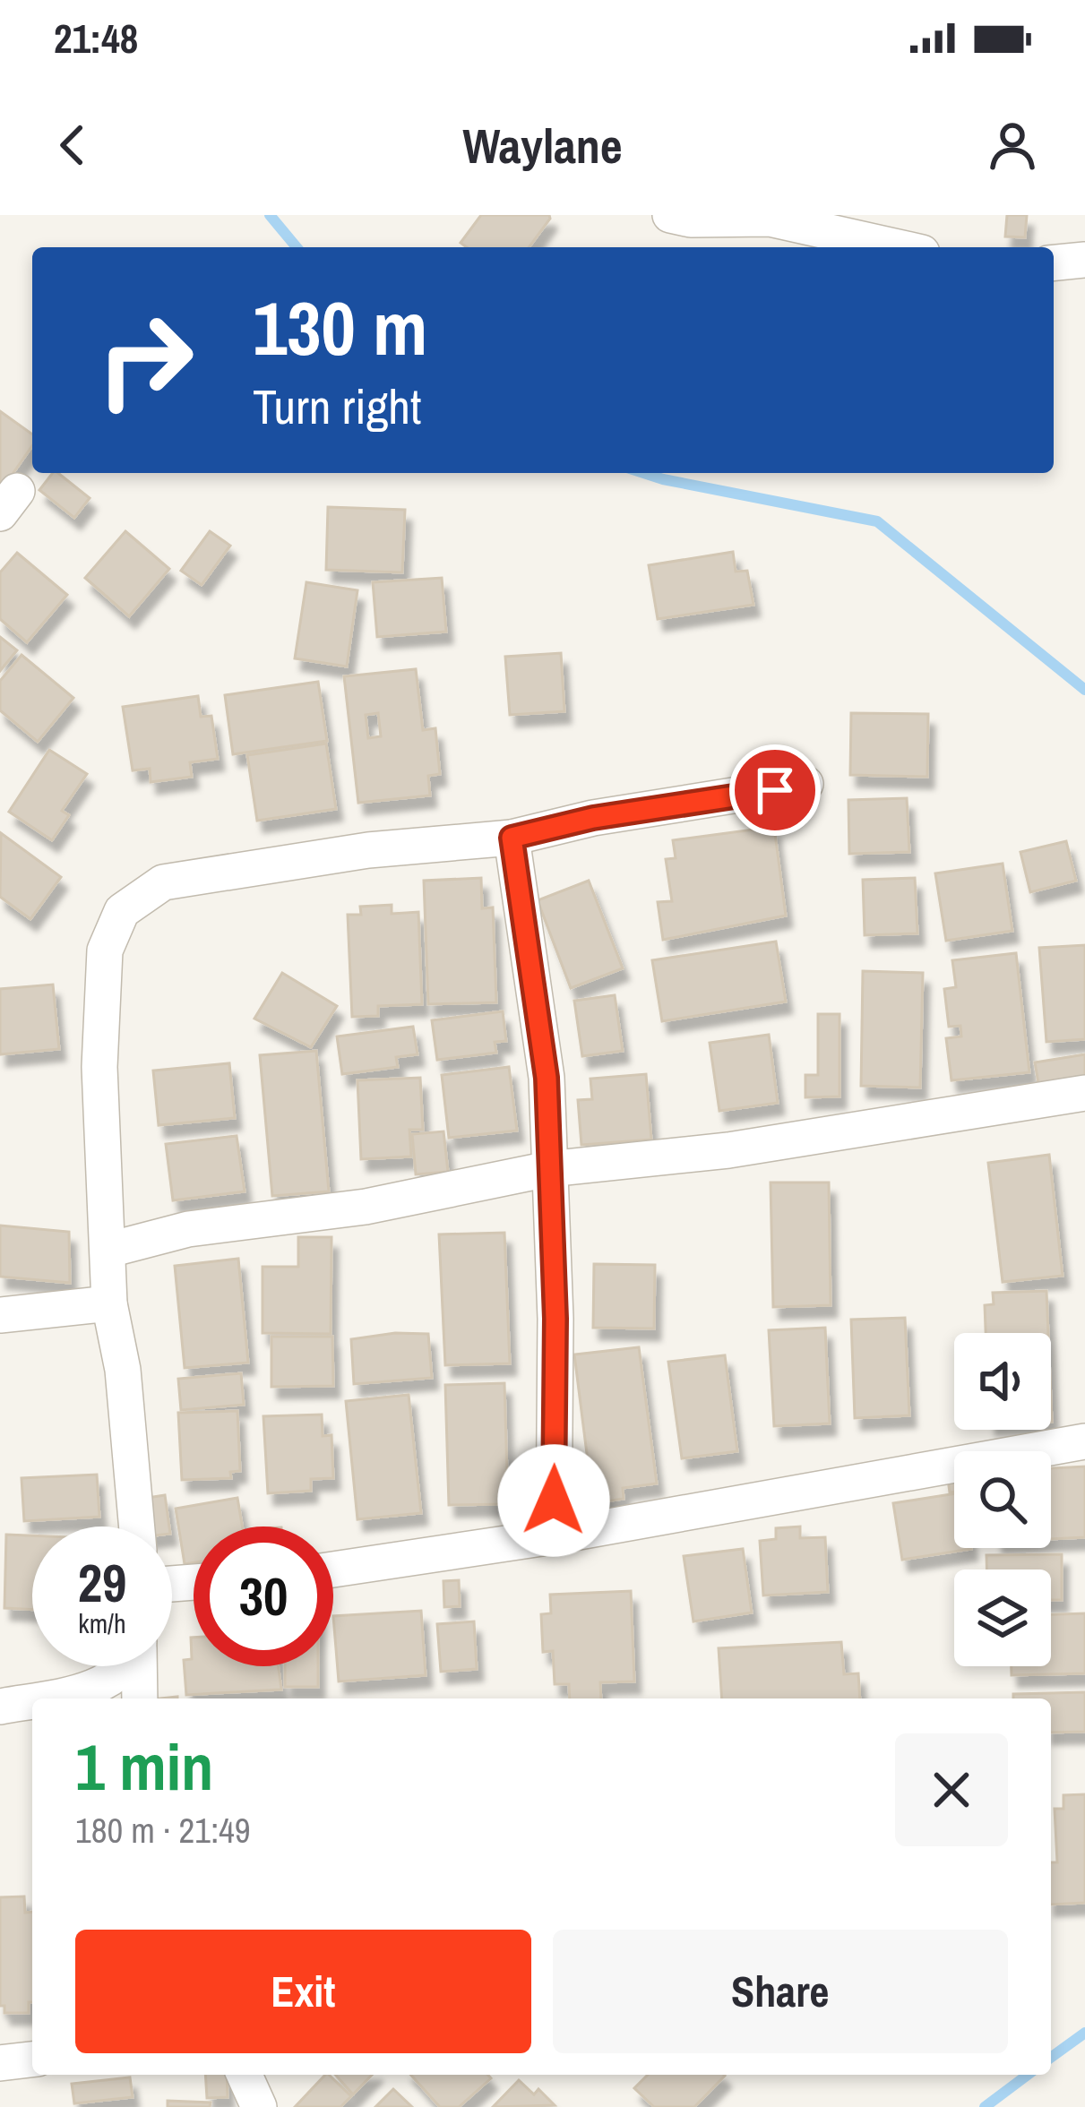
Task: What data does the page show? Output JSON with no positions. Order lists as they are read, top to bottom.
{
  "page": {
    "status": "21:48",
    "header": "Waylane",
    "turn": ["130 m", "Turn right"],
    "speed": "29 km/h",
    "limit": "30",
    "heading": ["1 min", "180 m · 21:49"],
    "buttons": ["Exit", "Share"]
  }
}
